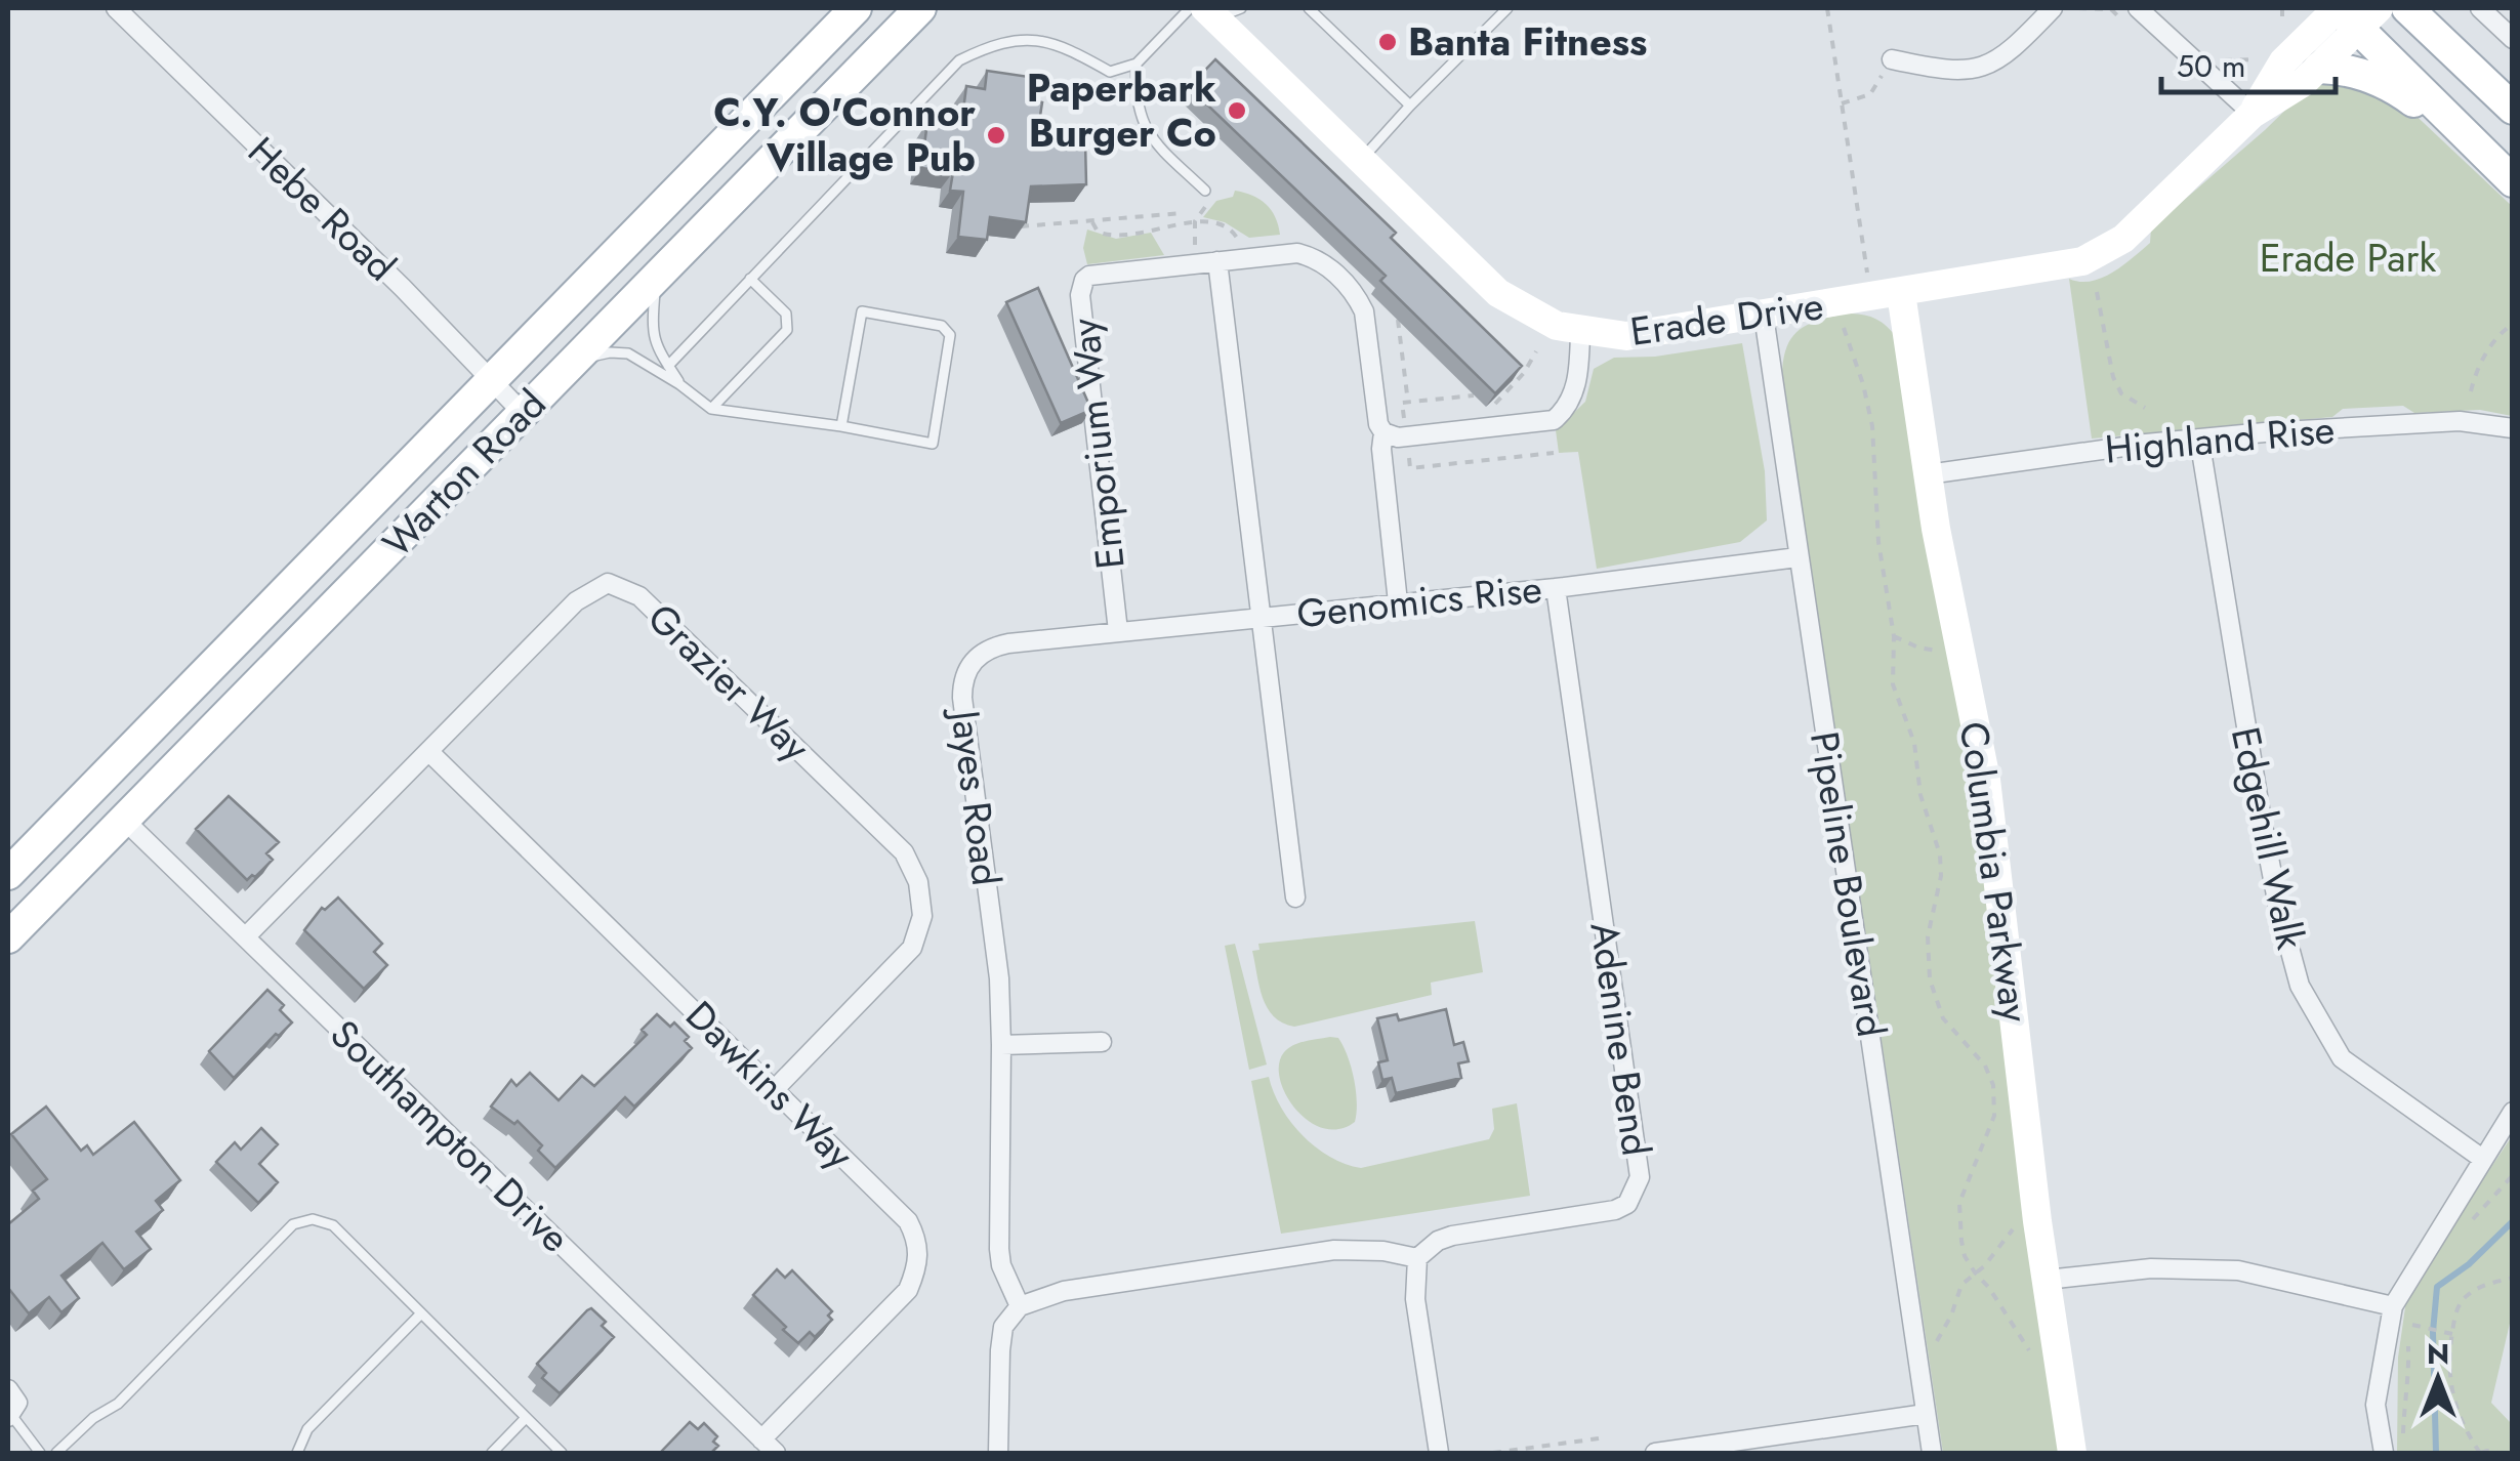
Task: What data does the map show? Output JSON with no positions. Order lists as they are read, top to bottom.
{
  "streets": {
    "main road": ["Warton Road"],
    "street": [
      "Hebe Road",
      "Erade Drive",
      "Highland Rise",
      "Emporium Way",
      "Genomics Rise",
      "Grazier Way",
      "Jayes Road",
      "Edgehill Walk",
      "Columbia Parkway",
      "Pipeline Boulevard",
      "Adenine Bend",
      "Dawkins Way",
      "Southampton Drive"
    ]
  },
  "crossings": [
    ["Hebe Road", "Warton Road"],
    ["Erade Drive", "Columbia Parkway"],
    ["Erade Drive", "Pipeline Boulevard"],
    ["Highland Rise", "Edgehill Walk"],
    ["Highland Rise", "Columbia Parkway"],
    ["Emporium Way", "Genomics Rise"],
    ["Emporium Way", "Jayes Road"],
    ["Warton Road", "Southampton Drive"],
    ["Genomics Rise", "Jayes Road"],
    ["Genomics Rise", "Pipeline Boulevard"],
    ["Genomics Rise", "Adenine Bend"],
    ["Grazier Way", "Dawkins Way"],
    ["Grazier Way", "Southampton Drive"],
    ["Dawkins Way", "Southampton Drive"]
  ],
  "parks": ["Erade Park"],
  "places": ["Banta Fitness", "Paperbark Burger Co", "C.Y. O'Connor Village Pub"],
  "scale_bar": "50 m",
  "north": "top"
}
